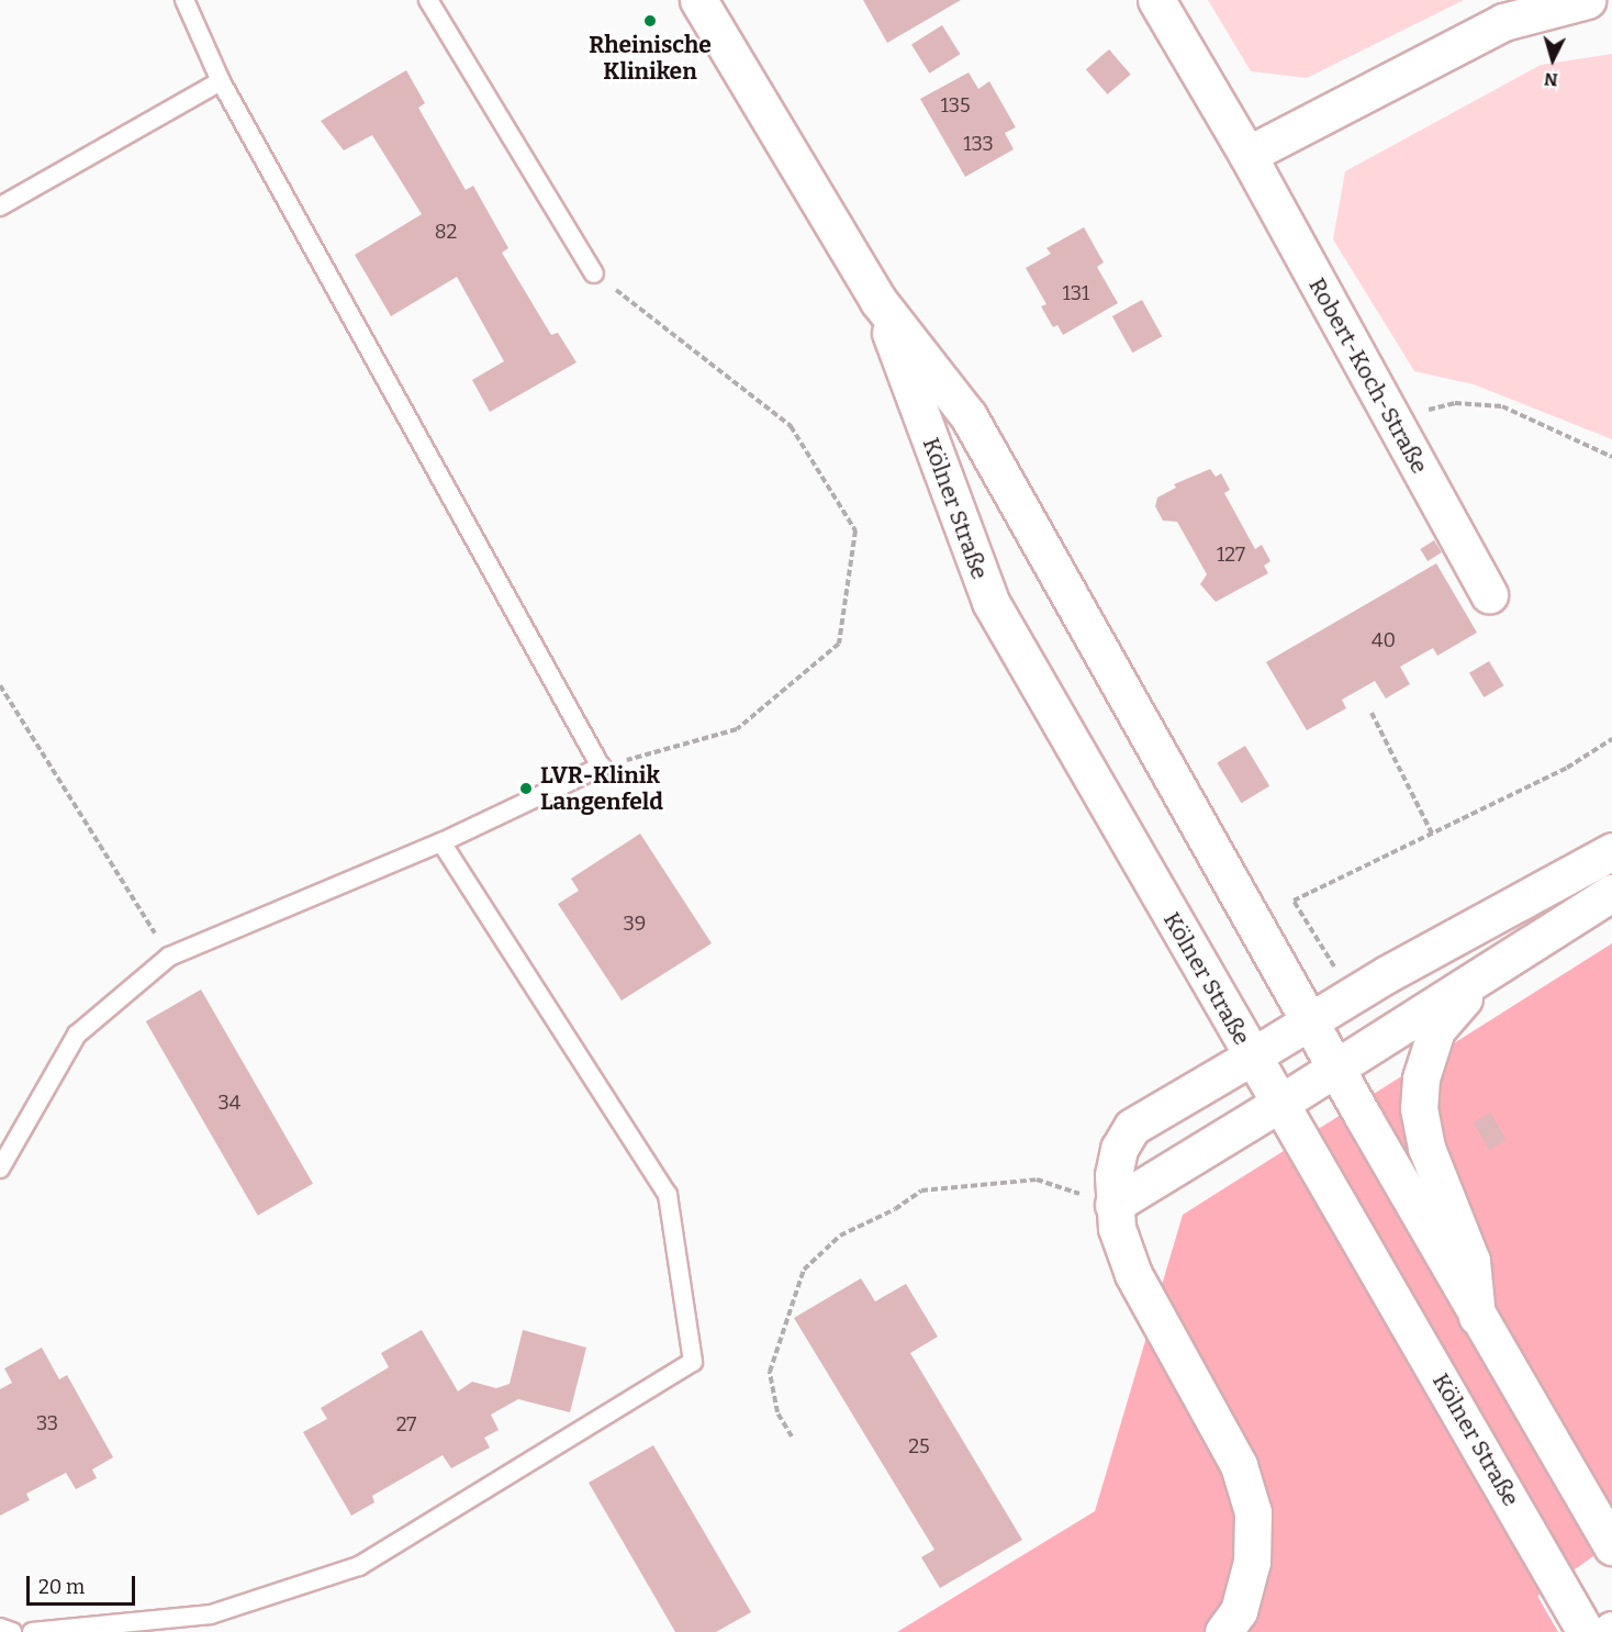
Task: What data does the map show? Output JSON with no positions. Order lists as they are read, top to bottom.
{
  "streets": {
    "main road": ["Robert-Koch-Straße", "Kölner Straße"]
  },
  "places": ["Rheinische Kliniken", "LVR-Klinik Langenfeld"],
  "house_numbers": [
    "135",
    "133",
    "82",
    "131",
    "127",
    "40",
    "39",
    "34",
    "33",
    "27",
    "25"
  ],
  "scale_bar": "20 m",
  "north": "bottom"
}
